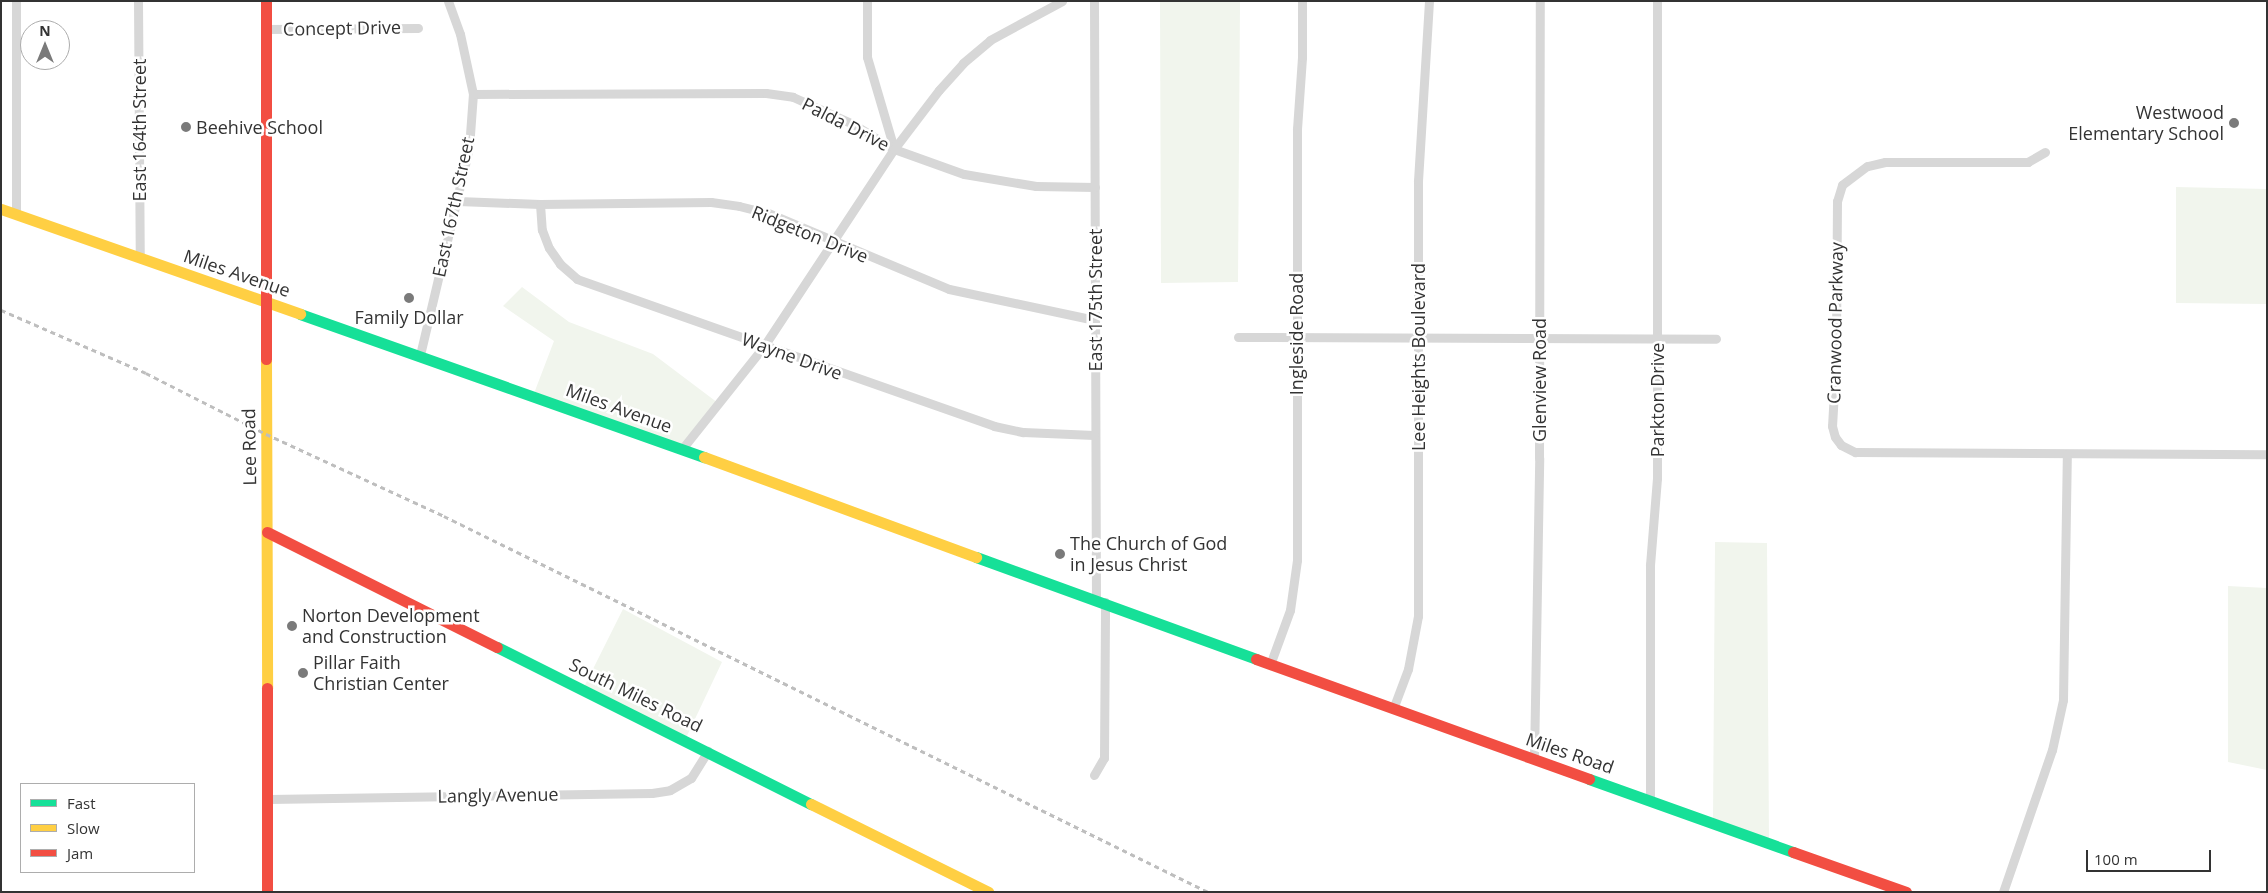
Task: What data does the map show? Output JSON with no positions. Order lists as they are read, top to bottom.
{
  "streets": {
    "main road": [
      "Miles Avenue",
      "Lee Road",
      "South Miles Road",
      "Miles Road"
    ],
    "street": [
      "Concept Drive",
      "Palda Drive",
      "East 164th Street",
      "East 167th Street",
      "Ridgeton Drive",
      "East 175th Street",
      "Cranwood Parkway",
      "Ingleside Road",
      "Wayne Drive",
      "Lee Heights Boulevard",
      "Glenview Road",
      "Parkton Drive",
      "Langly Avenue"
    ]
  },
  "crossings": [
    ["Concept Drive", "Lee Road"],
    ["Palda Drive", "East 167th Street"],
    ["Palda Drive", "East 175th Street"],
    ["East 164th Street", "Miles Avenue"],
    ["East 167th Street", "Ridgeton Drive"],
    ["East 167th Street", "Miles Avenue"],
    ["Ridgeton Drive", "East 175th Street"],
    ["Ridgeton Drive", "Wayne Drive"],
    ["Miles Avenue", "East 175th Street"],
    ["Miles Avenue", "Lee Road"],
    ["Miles Avenue", "Miles Road"],
    ["East 175th Street", "Wayne Drive"],
    ["Ingleside Road", "Miles Road"],
    ["Lee Heights Boulevard", "Miles Road"],
    ["Glenview Road", "Miles Road"],
    ["Parkton Drive", "Miles Road"],
    ["Lee Road", "South Miles Road"],
    ["Lee Road", "Langly Avenue"],
    ["South Miles Road", "Langly Avenue"]
  ],
  "places": [
    "Westwood Elementary School",
    "Beehive School",
    "Family Dollar",
    "The Church of God in Jesus Christ",
    "Norton Development and Construction",
    "Pillar Faith Christian Center"
  ],
  "legend": ["Fast", "Slow", "Jam"],
  "scale_bar": "100 m",
  "north": "top"
}
